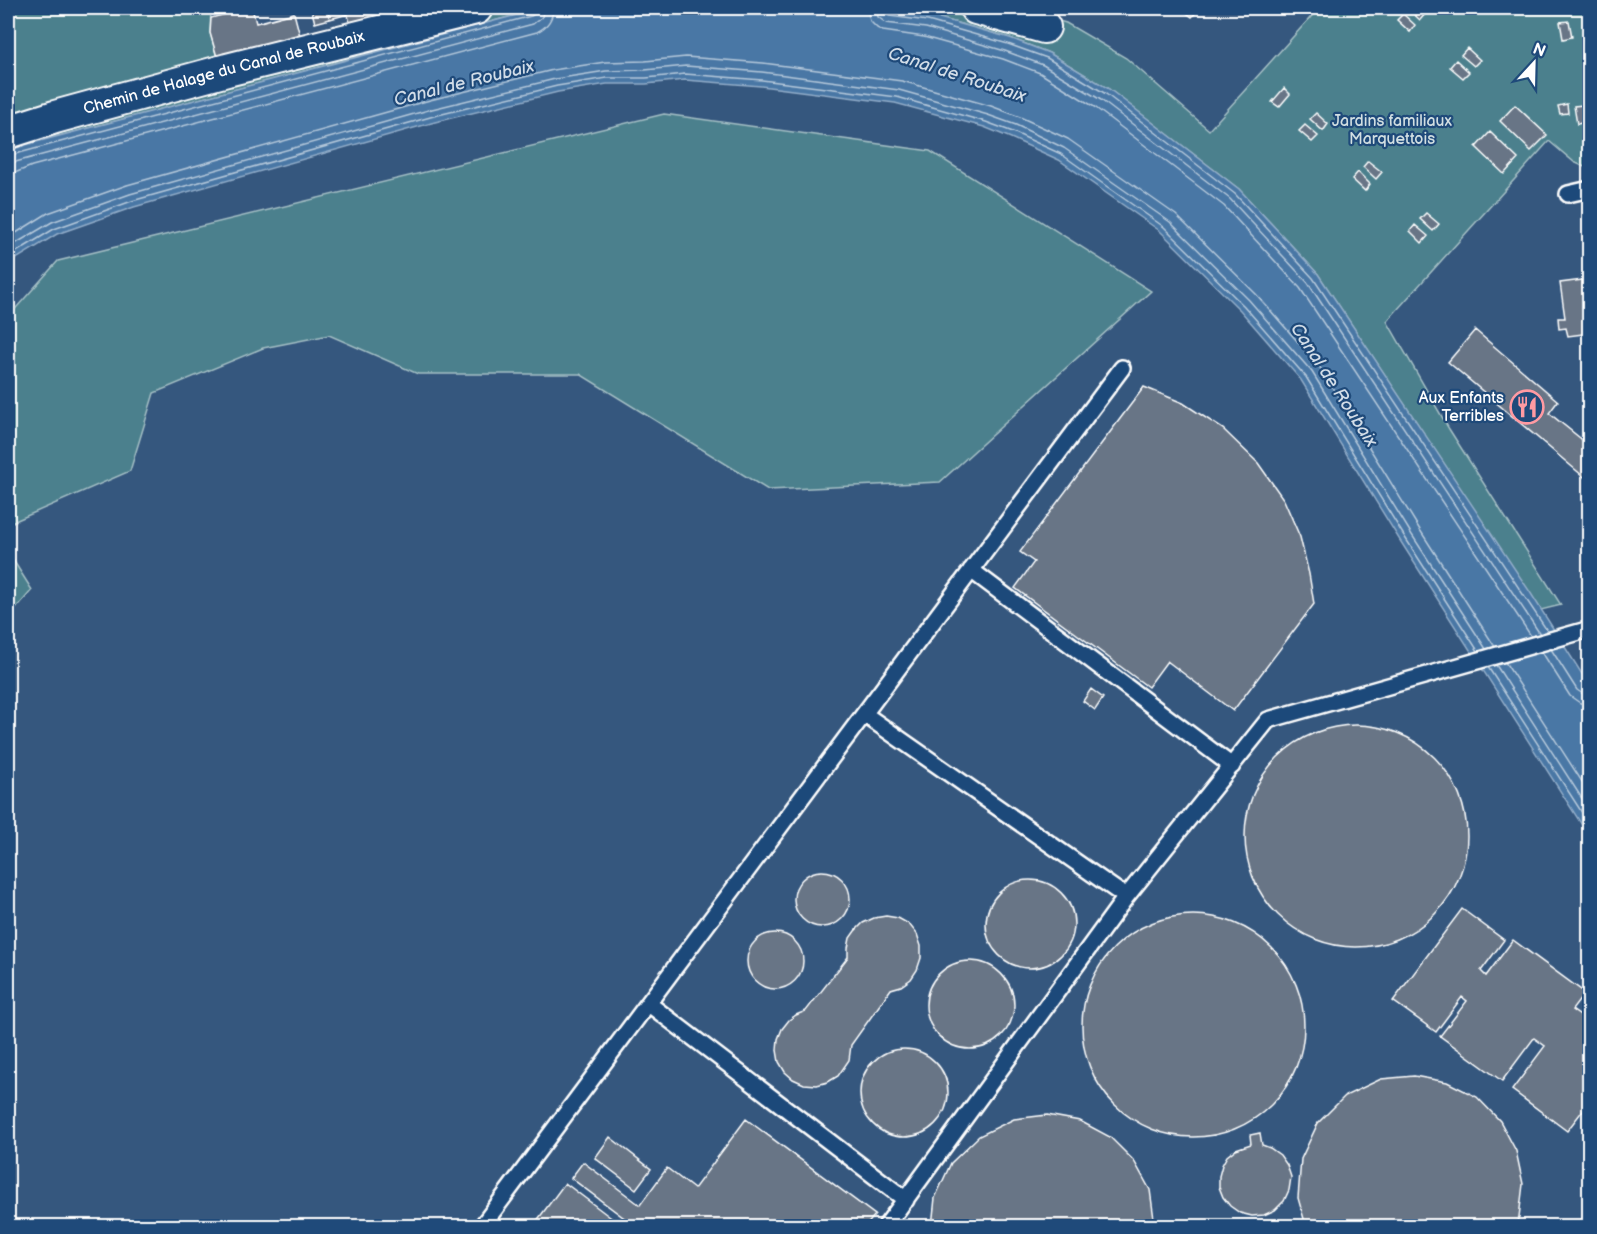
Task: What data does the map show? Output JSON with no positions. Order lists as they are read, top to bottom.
{
  "streets": {
    "street": ["Chemin de Halage du Canal de Roubaix"]
  },
  "water": ["Canal de Roubaix"],
  "parks": ["Jardins familiaux Marquettois"],
  "places": {
    "restaurant": ["Aux Enfants Terribles"]
  },
  "north": "top"
}
